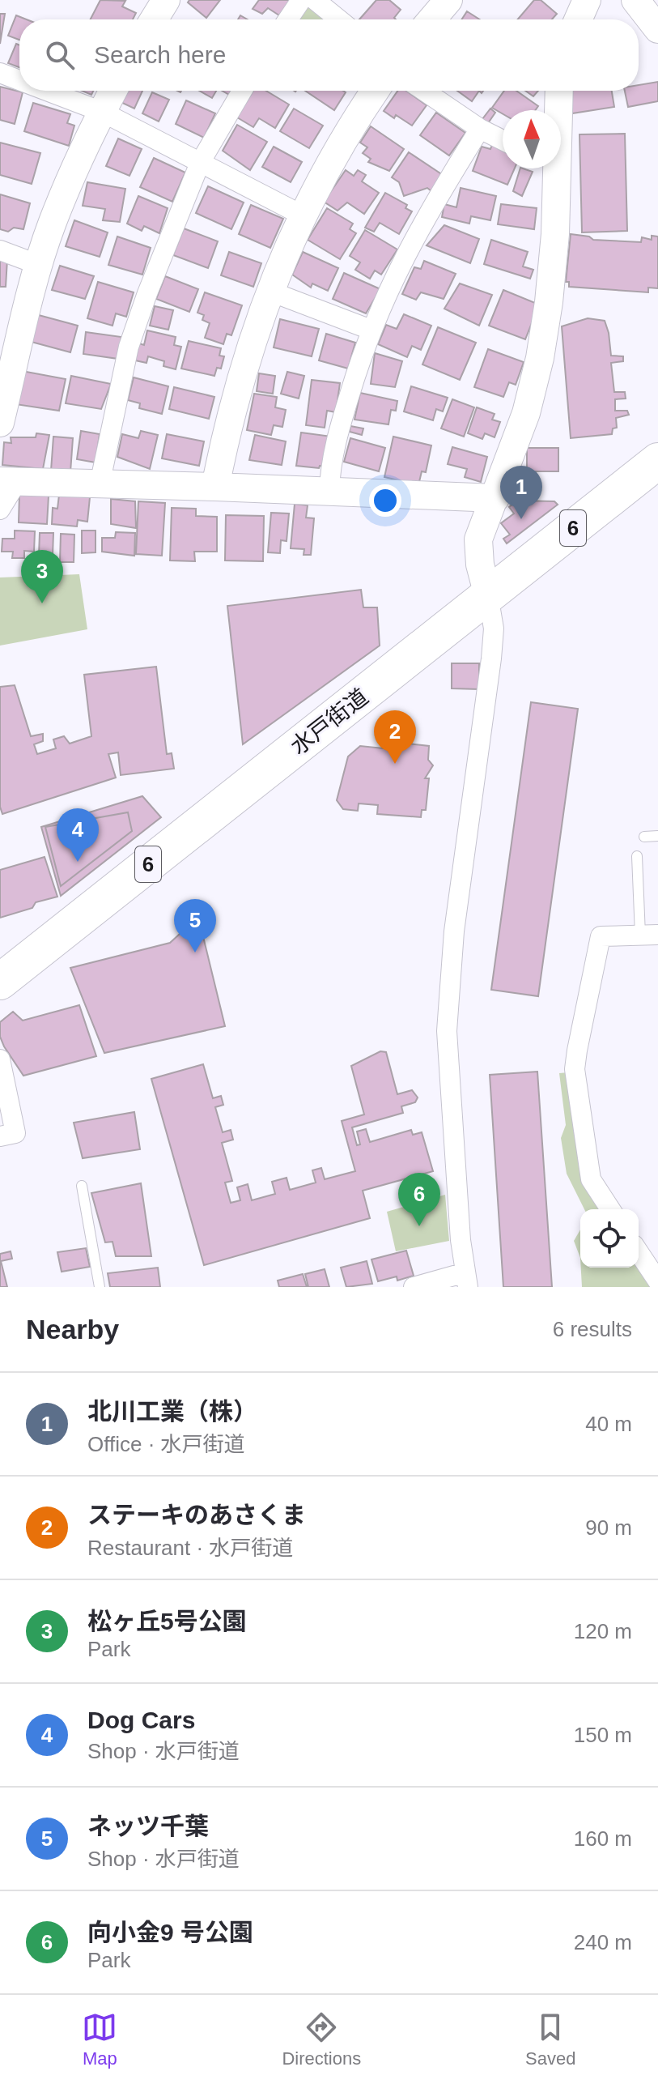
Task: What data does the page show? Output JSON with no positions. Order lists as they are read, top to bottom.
{
  "streets": {
    "highway": ["6", "水戸街道"]
  },
  "north": "top",
  "page": {
    "search": "Search here",
    "pins": [
      "1",
      "3",
      "2",
      "4",
      "5",
      "6"
    ],
    "heading": ["Nearby", "6 results"],
    "list": [
      {
        "mark": "1",
        "name": "北川工業（株）",
        "note": "Office · 水戸街道",
        "value": "40 m"
      },
      {
        "mark": "2",
        "name": "ステーキのあさくま",
        "note": "Restaurant · 水戸街道",
        "value": "90 m"
      },
      {
        "mark": "3",
        "name": "松ヶ丘5号公園",
        "note": "Park",
        "value": "120 m"
      },
      {
        "mark": "4",
        "name": "Dog Cars",
        "note": "Shop · 水戸街道",
        "value": "150 m"
      },
      {
        "mark": "5",
        "name": "ネッツ千葉",
        "note": "Shop · 水戸街道",
        "value": "160 m"
      },
      {
        "mark": "6",
        "name": "向小金9 号公園",
        "note": "Park",
        "value": "240 m"
      }
    ],
    "nav": ["Map", "Directions", "Saved"]
  }
}
